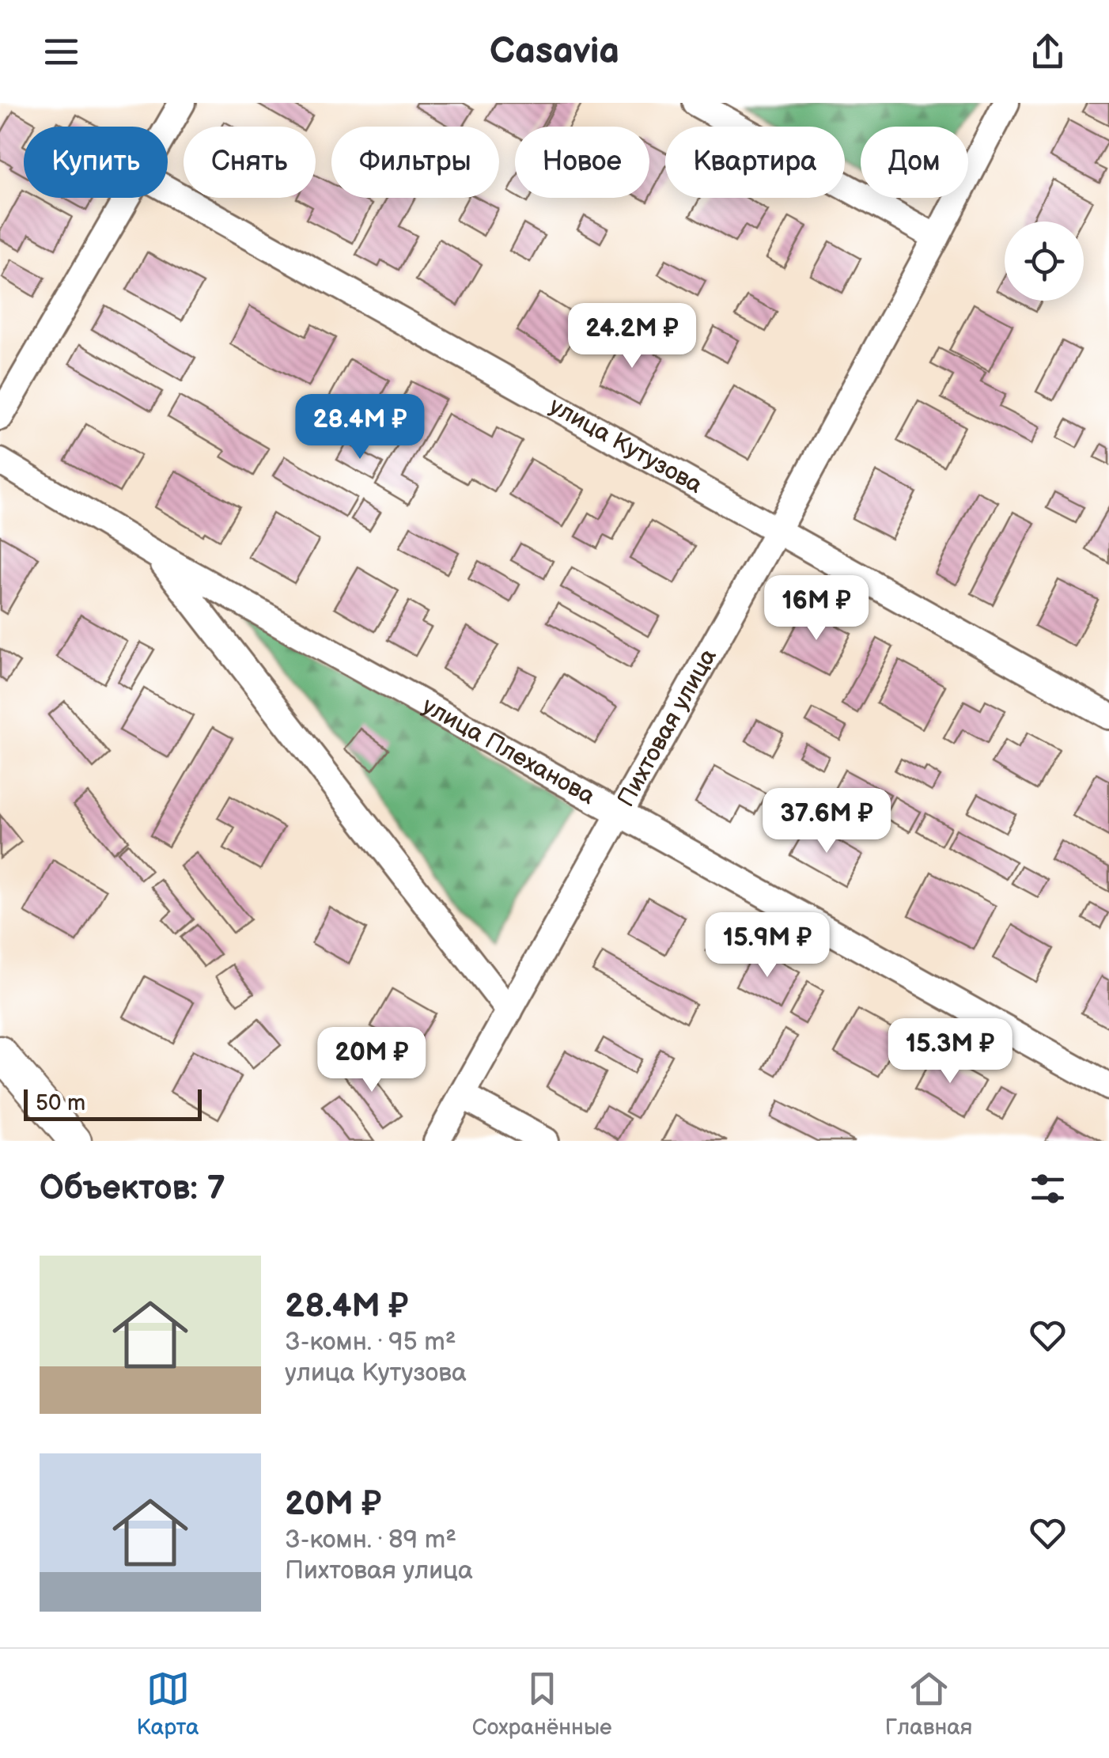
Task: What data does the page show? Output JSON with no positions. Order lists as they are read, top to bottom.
{
  "streets": {
    "street": ["улица Кутузова", "Пихтовая улица", "улица Плеханова"]
  },
  "crossings": [
    ["улица Кутузова", "Пихтовая улица"],
    ["Пихтовая улица", "улица Плеханова"]
  ],
  "scale_bar": "50 m",
  "page": {
    "header": "Casavia",
    "chip": [
      "Купить",
      "Снять",
      "Фильтры",
      "Новое",
      "Квартира",
      "Дом"
    ],
    "price": [
      "24.2M ₽",
      "28.4M ₽",
      "16M ₽",
      "37.6M ₽",
      "15.9M ₽",
      "15.3M ₽",
      "20M ₽"
    ],
    "scale": "50 m",
    "heading": "Объектов: 7",
    "list": [
      {
        "name": "28.4M ₽",
        "note": "3-комн. · 95 m² · улица Кутузова"
      },
      {
        "name": "20M ₽",
        "note": "3-комн. · 89 m² · Пихтовая улица"
      }
    ],
    "tabs": ["Карта", "Сохранённые", "Главная"]
  }
}
